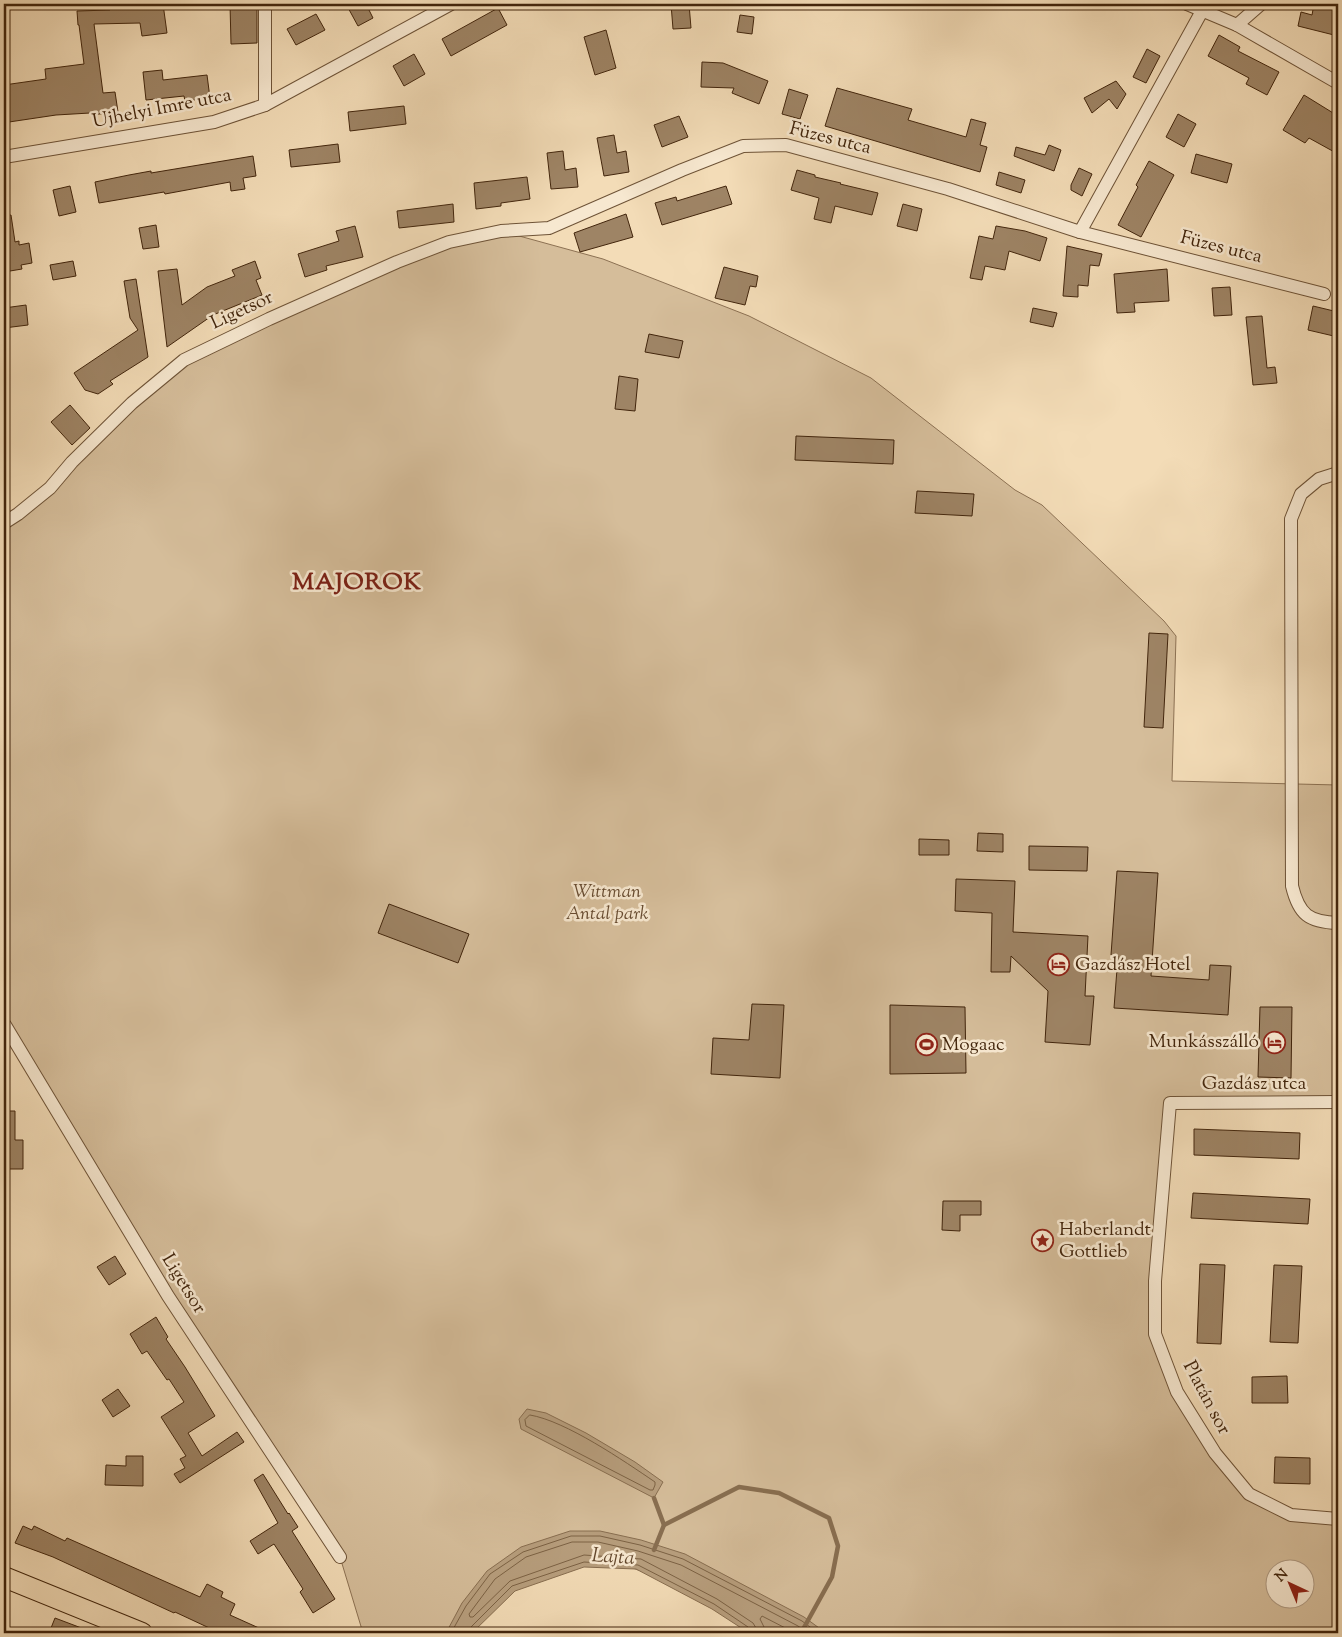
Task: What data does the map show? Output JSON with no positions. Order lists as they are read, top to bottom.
{
  "streets": {
    "street": [
      "Ujhelyi Imre utca",
      "Füzes utca",
      "Ligetsor",
      "Gazdász utca",
      "Platán sor"
    ]
  },
  "crossings": [
    ["Füzes utca", "Ligetsor"],
    ["Gazdász utca", "Platán sor"]
  ],
  "districts": ["MAJOROK"],
  "water": ["Lajta"],
  "parks": ["Wittman Antal park"],
  "places": {
    "hotel": ["Gazdász Hotel", "Munkásszálló"],
    "sports": ["Mogaac"],
    "place": ["Haberlandt Gottlieb"]
  },
  "north": "top left"
}
